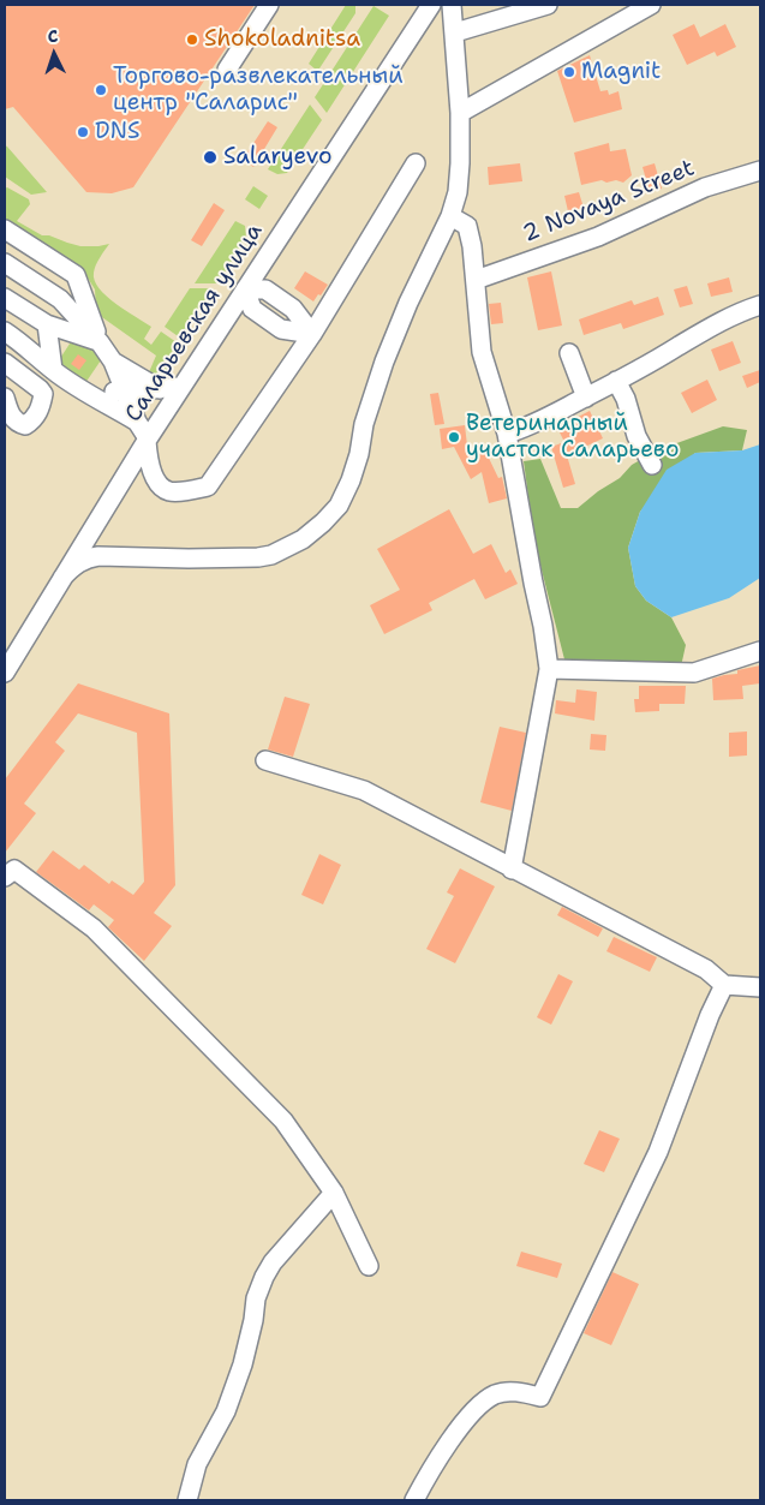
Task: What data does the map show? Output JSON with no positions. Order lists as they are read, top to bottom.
{
  "streets": {
    "street": ["2 Novaya Street", "Саларьевская улица"]
  },
  "places": [
    "Shokoladnitsa",
    "Magnit",
    "Торгово-развлекательный центр \"Саларис\"",
    "DNS",
    "Salaryevo",
    "Ветеринарный участок Саларьево"
  ],
  "north": "top"
}
